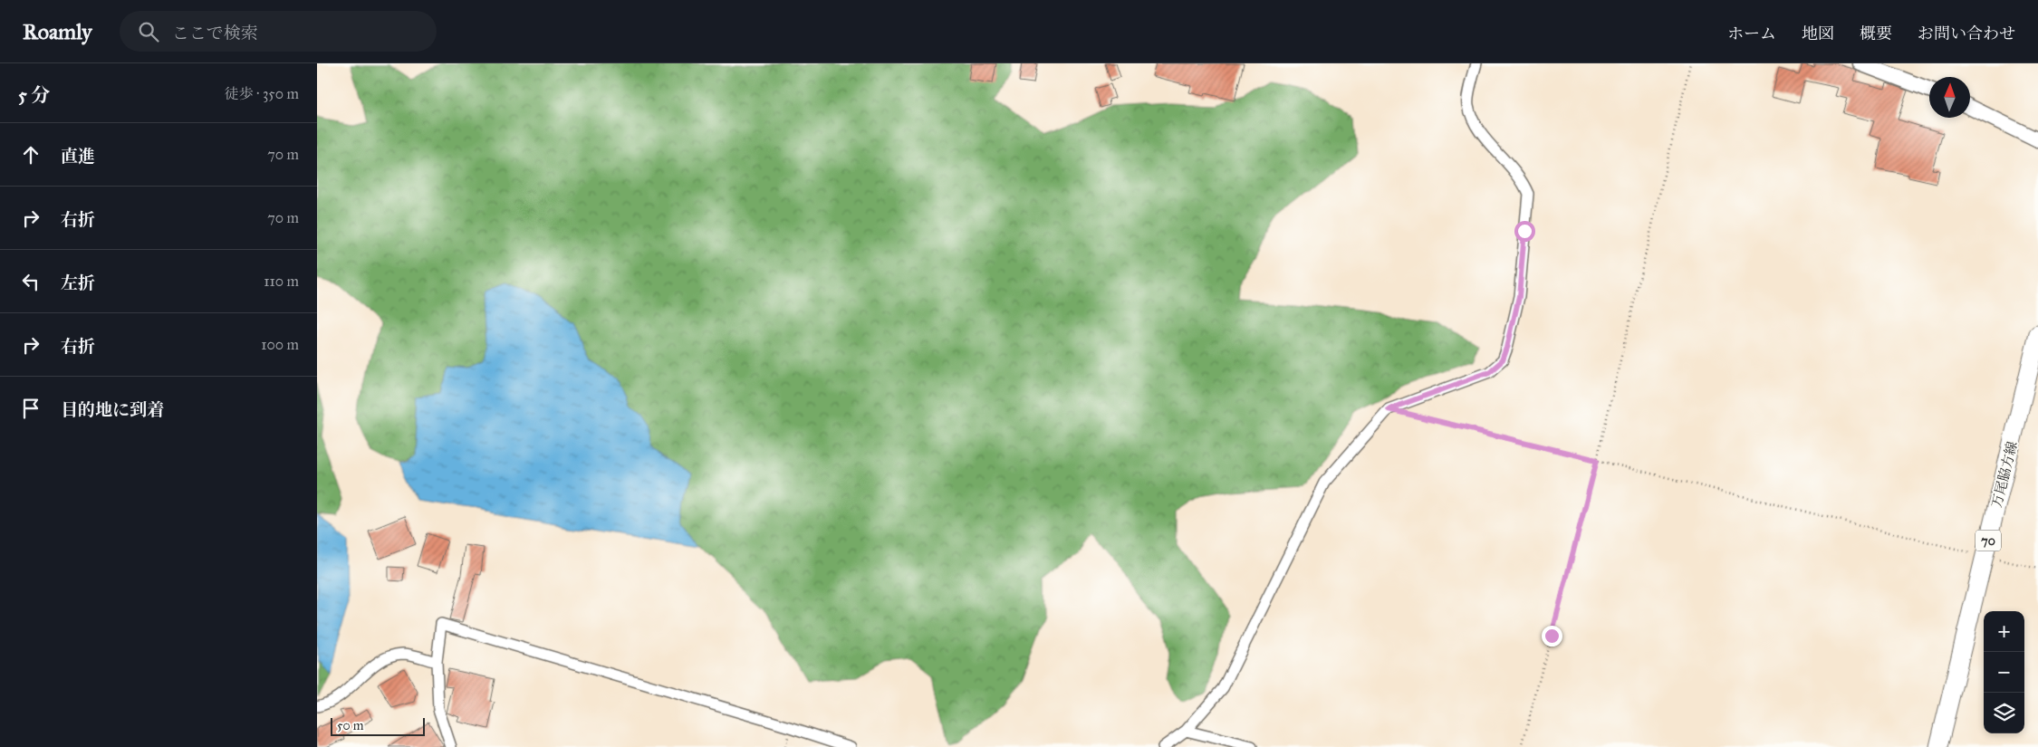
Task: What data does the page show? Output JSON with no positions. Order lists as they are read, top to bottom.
{
  "streets": {
    "main road": ["万尾脇方線", "70"]
  },
  "scale_bar": "50 m",
  "north": "top",
  "page": {
    "header": "Roamly",
    "search": "ここで検索",
    "nav": [
      "ホーム",
      "地図",
      "概要",
      "お問い合わせ"
    ],
    "heading": ["5 分", "徒歩 · 350 m"],
    "list": [
      ["直進", "70 m"],
      ["右折", "70 m"],
      ["左折", "110 m"],
      ["右折", "100 m"],
      "目的地に到着"
    ],
    "map_buttons": ["+", "−"],
    "scale": "50 m"
  }
}
